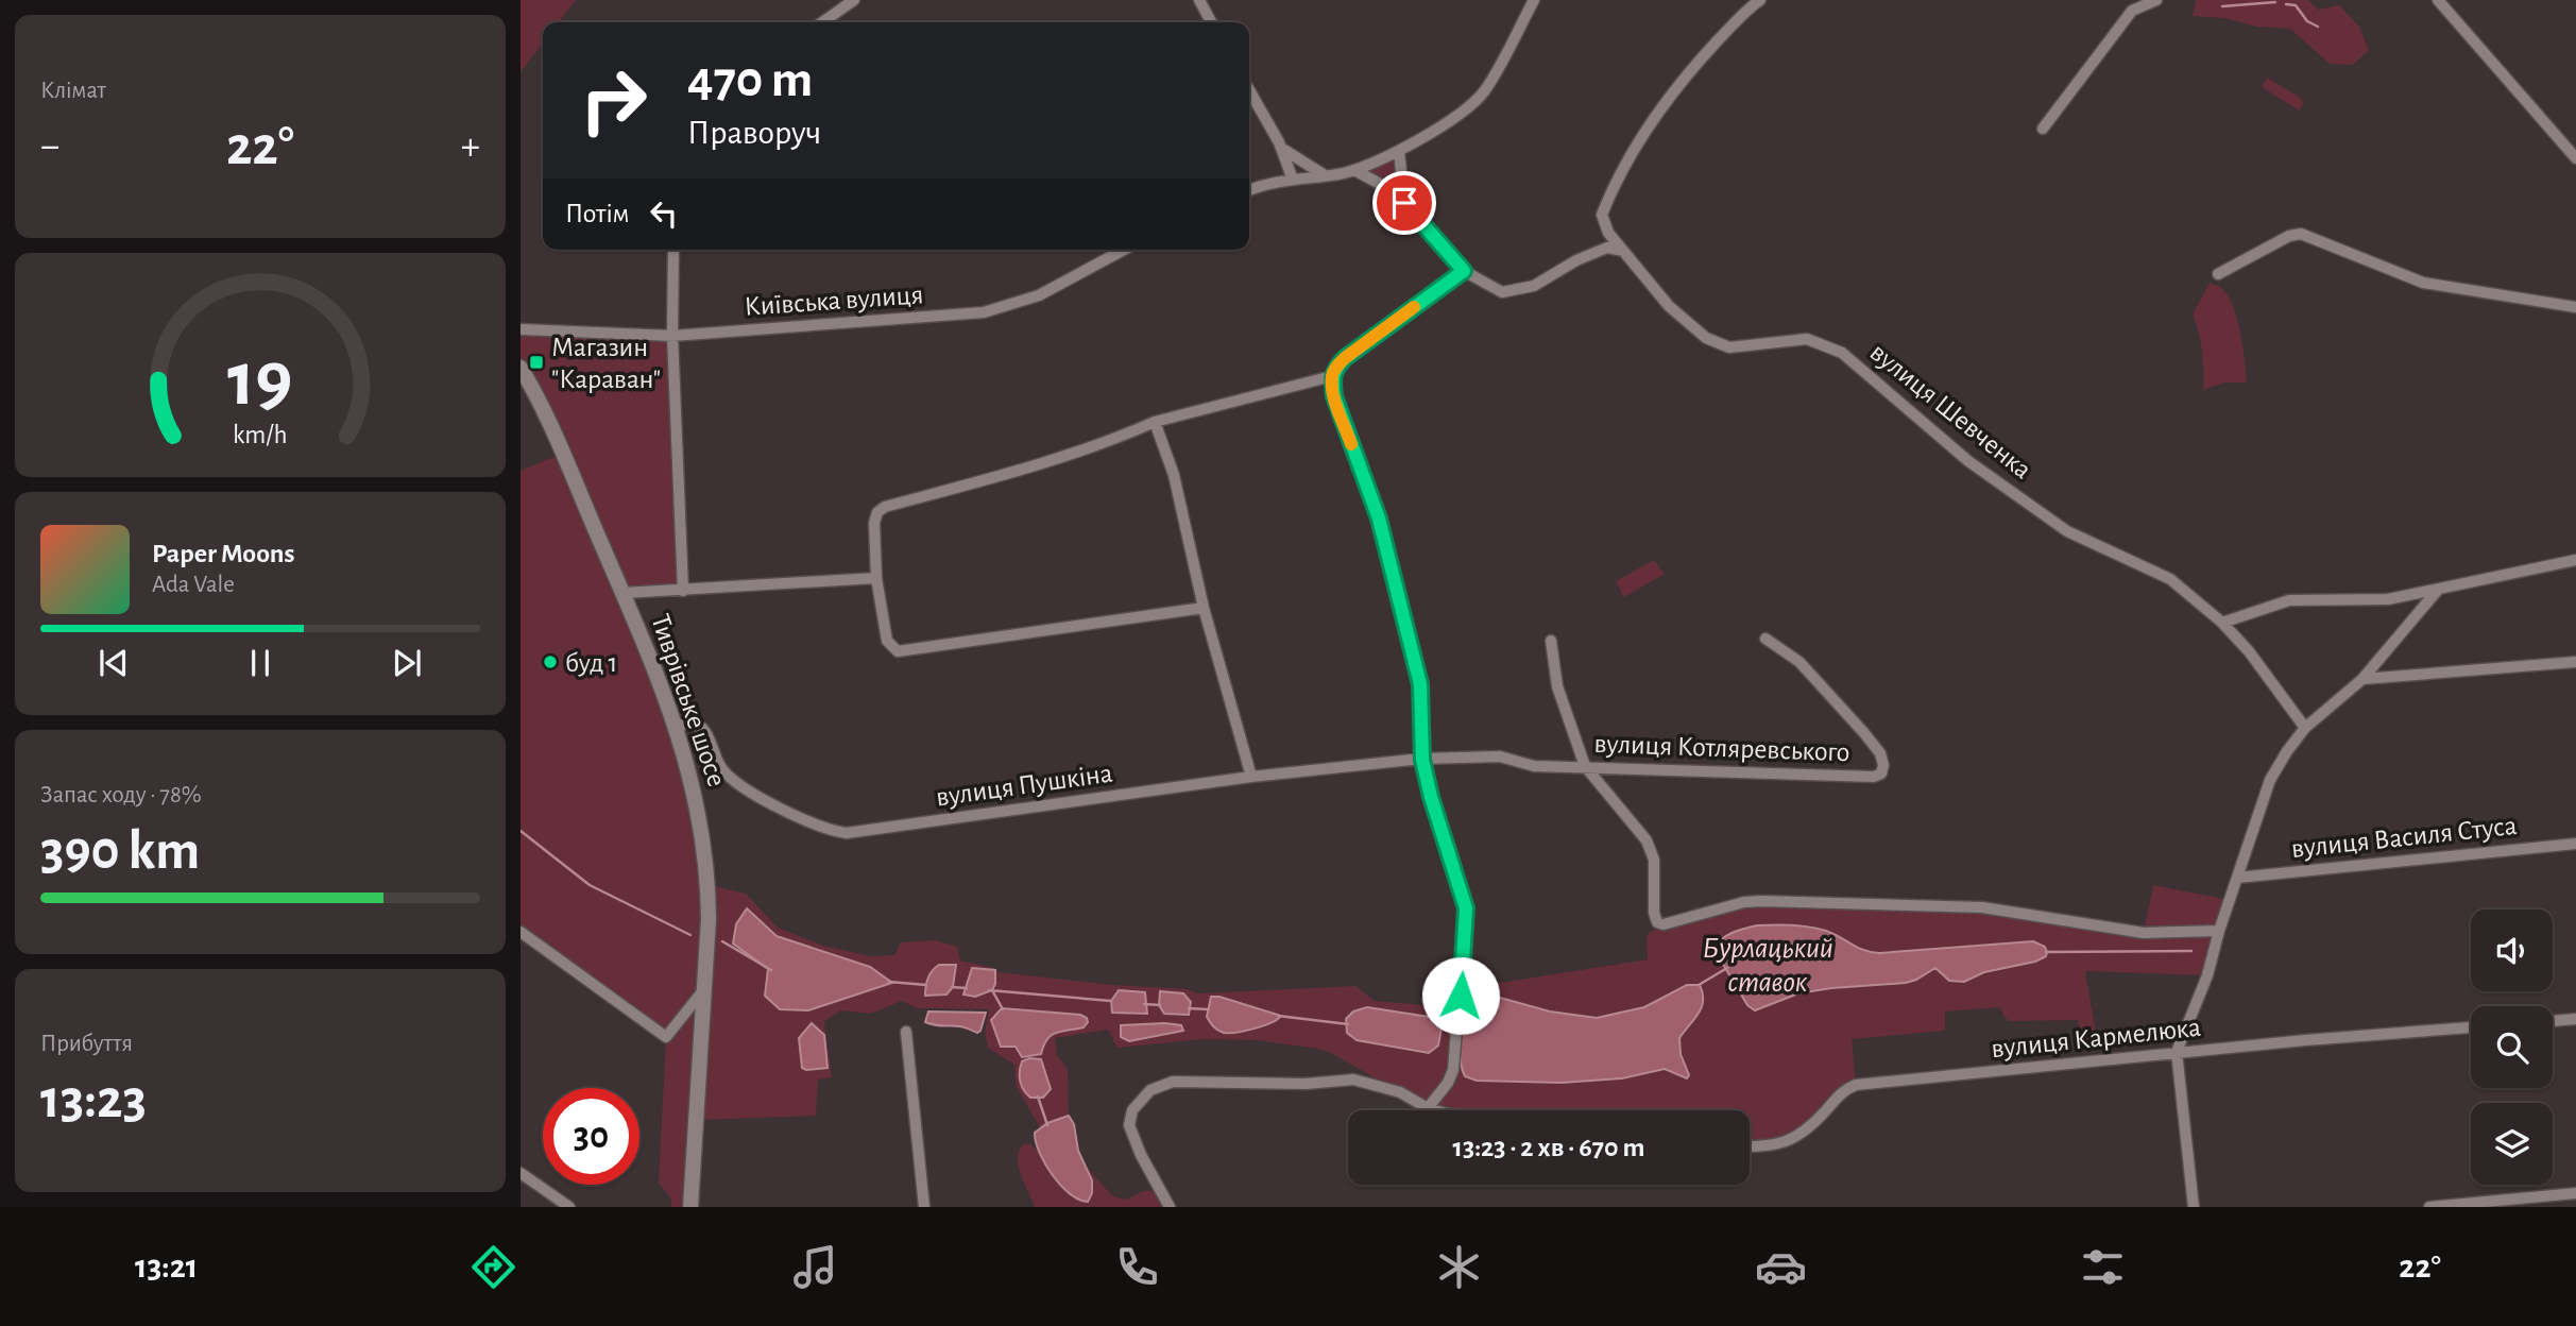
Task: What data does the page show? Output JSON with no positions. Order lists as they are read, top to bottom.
{
  "streets": {
    "main road": ["Тиврівське шосе"],
    "street": [
      "Київська вулиця",
      "вулиця Шевченка",
      "вулиця Котляревського",
      "вулиця Пушкіна",
      "вулиця Василя Стуса",
      "вулиця Кармелюка"
    ]
  },
  "crossings": [
    ["Тиврівське шосе", "вулиця Пушкіна"],
    ["вулиця Котляревського", "вулиця Пушкіна"]
  ],
  "water": ["Бурлацький ставок"],
  "places": {
    "transit": ["Магазин \"Караван\""],
    "other": ["буд 1"]
  },
  "page": {
    "tile": [
      "Клімат",
      ["Запас ходу · 78%", "390 km"],
      ["Прибуття", "13:23"]
    ],
    "turn": ["470 m", "Праворуч"],
    "heat": ["−", "22°", "+"],
    "then": "Потім",
    "song": ["Paper Moons", "Ada Vale"],
    "limit": "30",
    "trip": "13:23 · 2 хв · 670 m",
    "tabs": ["13:21", "22°"],
    "gauge": ["19", "km/h"]
  }
}
